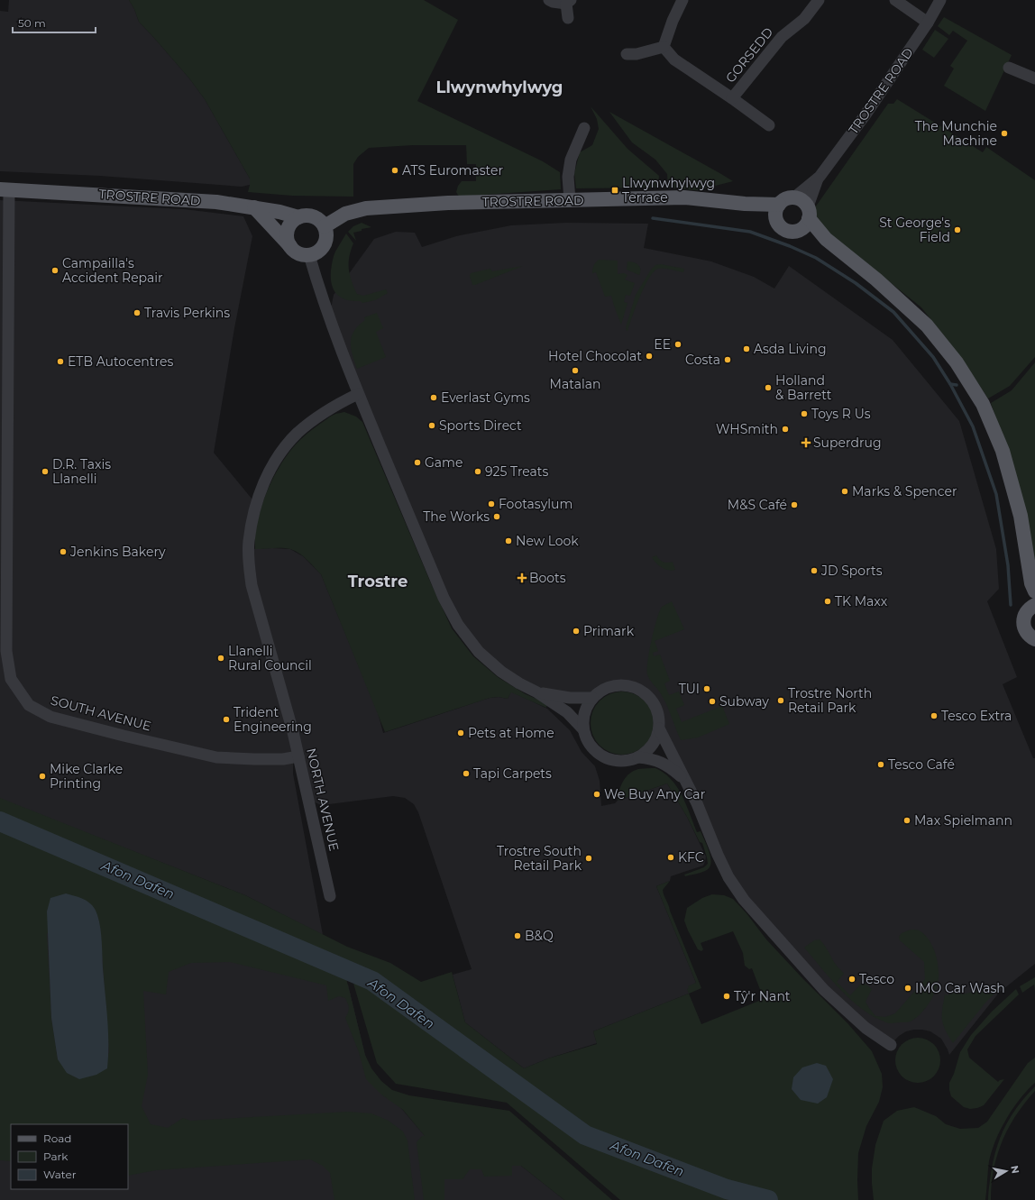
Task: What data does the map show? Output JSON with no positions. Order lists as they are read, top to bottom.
{
  "streets": {
    "main road": ["TROSTRE ROAD"],
    "street": ["GORSEDD", "SOUTH AVENUE", "NORTH AVENUE"]
  },
  "crossings": [
    ["TROSTRE ROAD", "SOUTH AVENUE"],
    ["SOUTH AVENUE", "NORTH AVENUE"]
  ],
  "districts": ["Llwynwhylwyg", "Trostre"],
  "water": ["Afon Dafen"],
  "places": {
    "other": [
      "The Munchie Machine",
      "ATS Euromaster",
      "St George's Field",
      "Campailla's Accident Repair",
      "Travis Perkins",
      "EE",
      "Asda Living",
      "Hotel Chocolat",
      "Costa",
      "ETB Autocentres",
      "Matalan",
      "Holland & Barrett",
      "Everlast Gyms",
      "Toys R Us",
      "Sports Direct",
      "WHSmith",
      "Game",
      "D.R. Taxis Llanelli",
      "925 Treats",
      "Marks & Spencer",
      "Footasylum",
      "M&S Café",
      "The Works",
      "New Look",
      "Jenkins Bakery",
      "JD Sports",
      "TK Maxx",
      "Primark",
      "Llanelli Rural Council",
      "TUI",
      "Trostre North Retail Park",
      "Subway",
      "Tesco Extra",
      "Trident Engineering",
      "Pets at Home",
      "Tesco Café",
      "Tapi Carpets",
      "Mike Clarke Printing",
      "We Buy Any Car",
      "Max Spielmann",
      "KFC",
      "Trostre South Retail Park",
      "B&Q",
      "Tesco",
      "IMO Car Wash",
      "Tŷ'r Nant"
    ],
    "transit": ["Llwynwhylwyg Terrace"],
    "health": ["Superdrug", "Boots"]
  },
  "legend": ["Road", "Park", "Water"],
  "scale_bar": "50 m",
  "north": "right"
}
